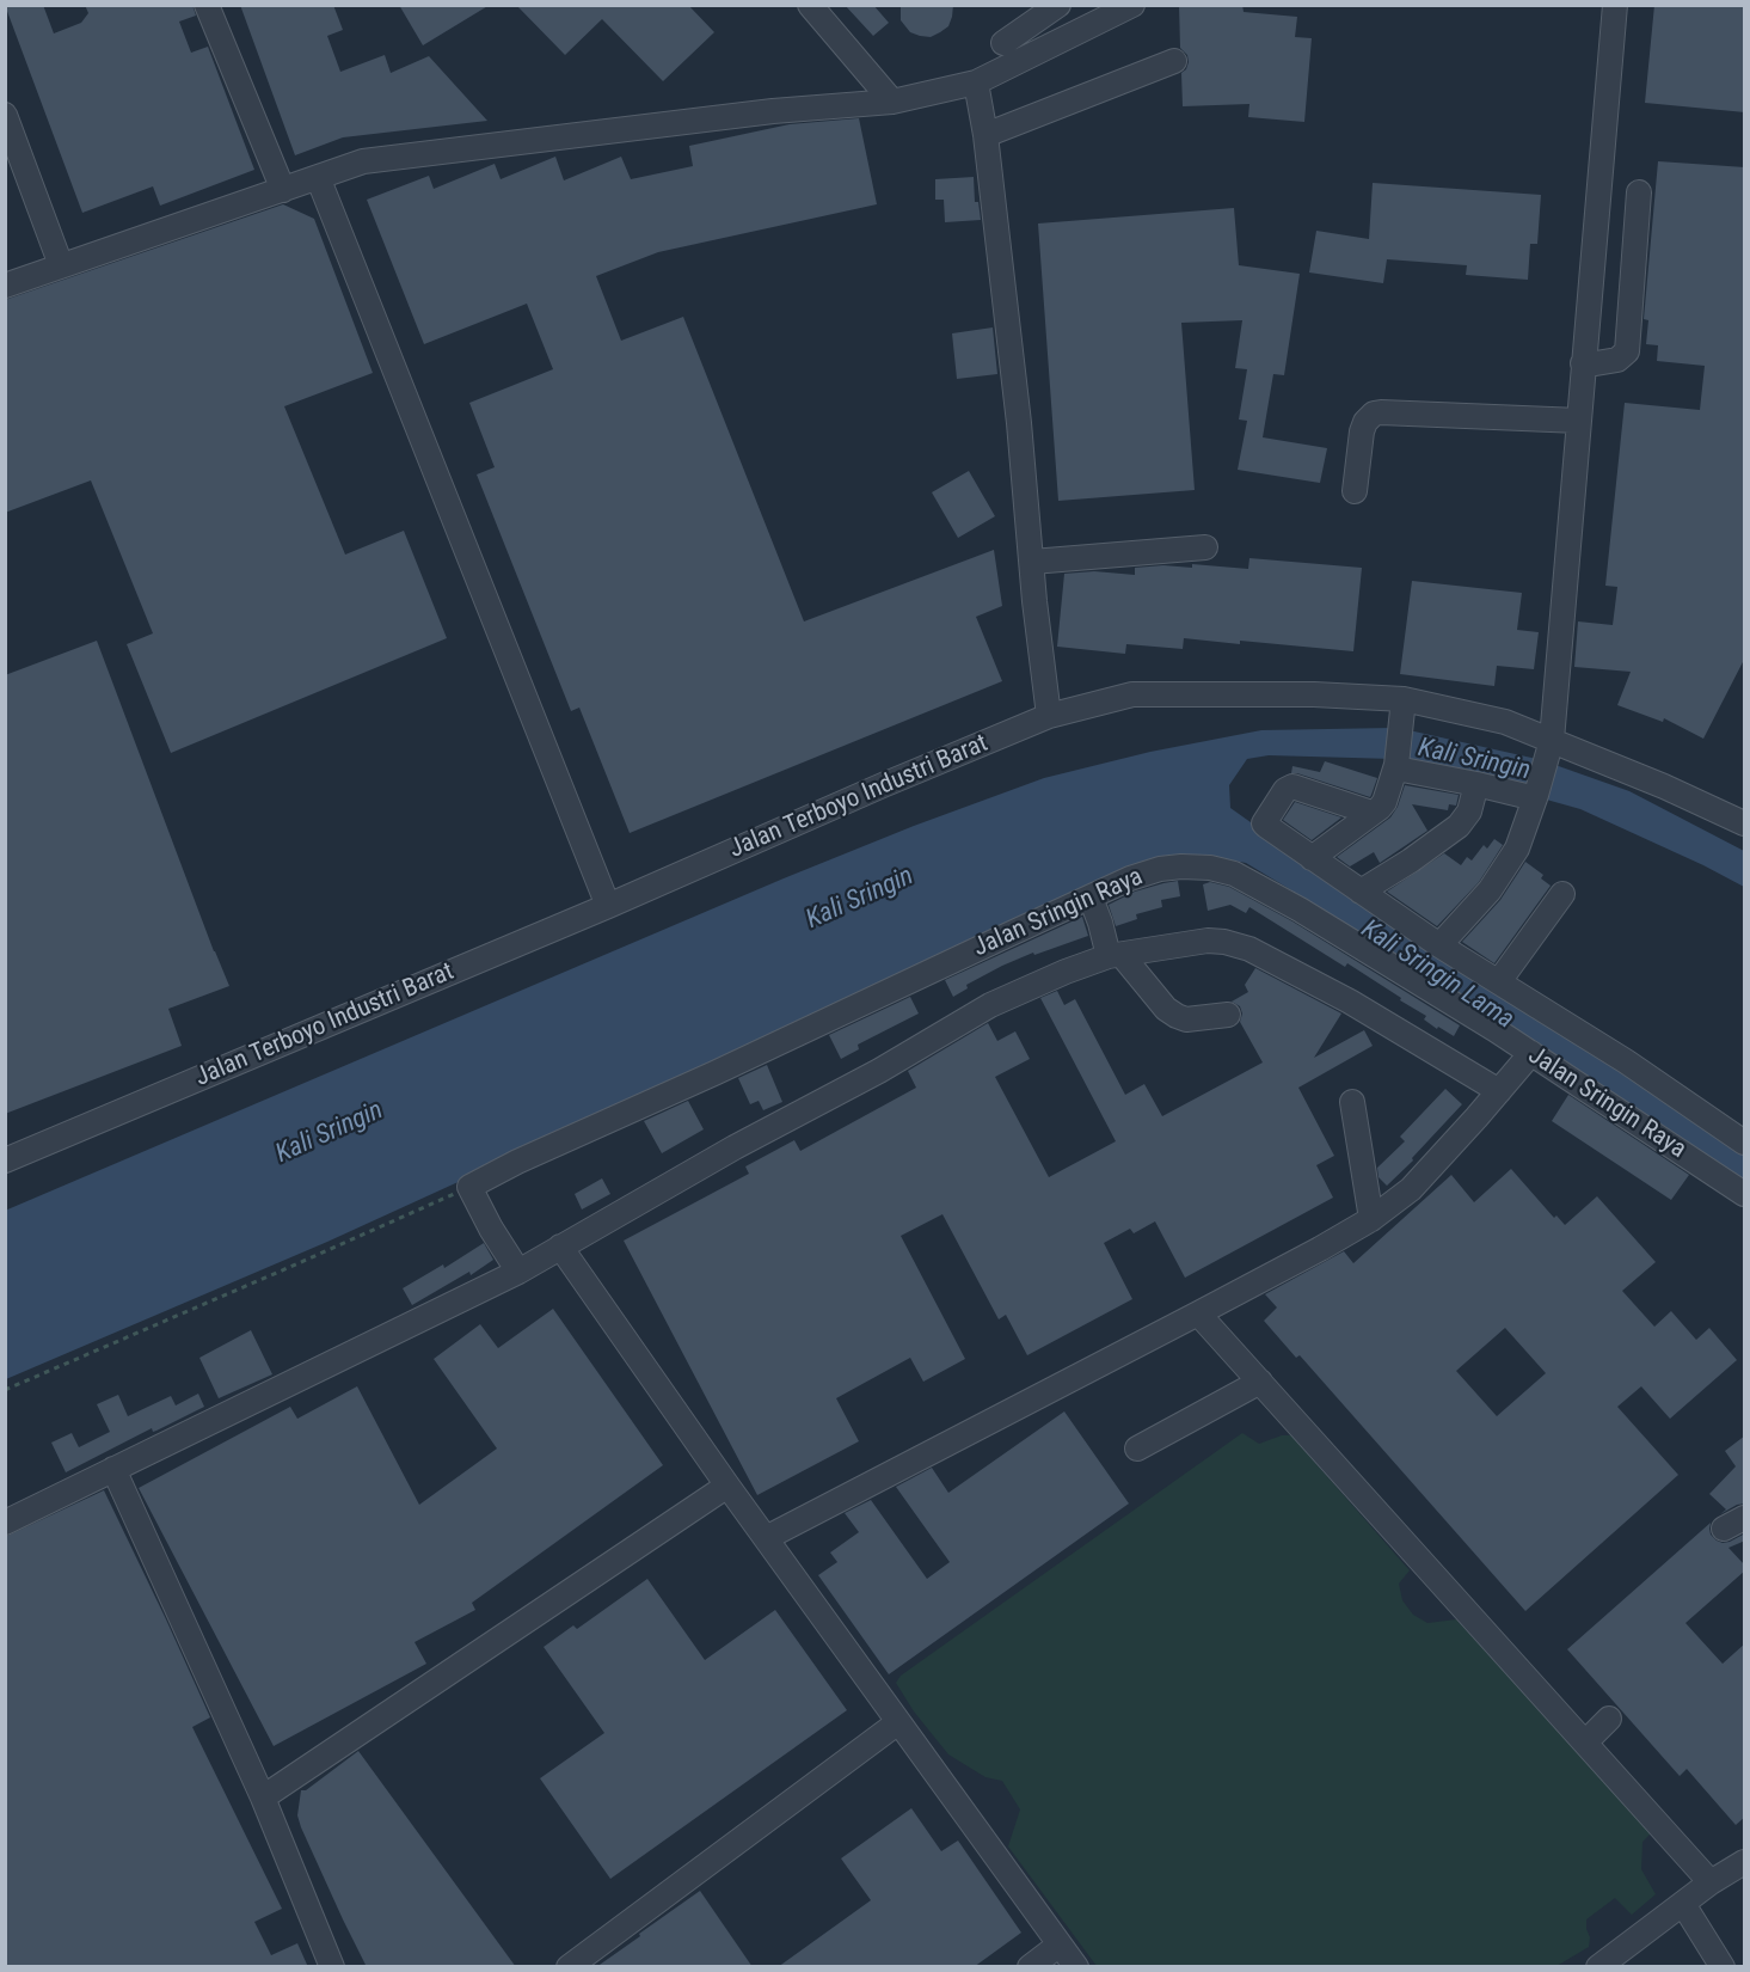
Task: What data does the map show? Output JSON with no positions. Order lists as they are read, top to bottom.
{
  "streets": {
    "street": ["Jalan Terboyo Industri Barat", "Jalan Sringin Raya"]
  },
  "water": ["Kali Sringin", "Kali Sringin Lama"]
}
